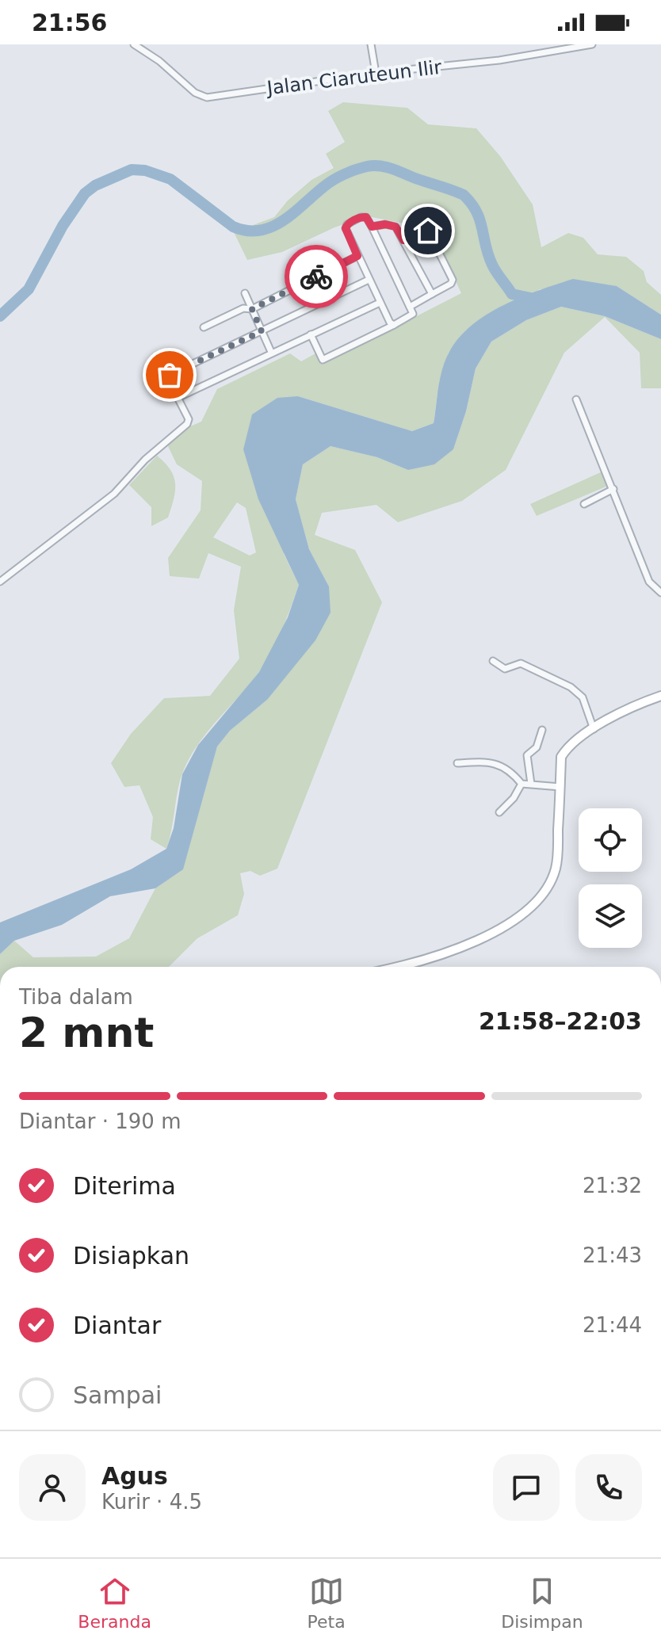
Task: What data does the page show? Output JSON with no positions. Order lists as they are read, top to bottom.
{
  "streets": {
    "street": ["Jalan Ciaruteun Ilir"]
  },
  "page": {
    "status": "21:56",
    "heading": ["2 mnt", "Tiba dalam", "21:58–22:03"],
    "panel": ["Agus", "Kurir · 4.5"],
    "bar": "Diantar · 190 m",
    "list": [
      ["Diterima", "21:32"],
      ["Disiapkan", "21:43"],
      ["Diantar", "21:44"],
      "Sampai"
    ],
    "tabs": ["Beranda", "Peta", "Disimpan"]
  }
}
